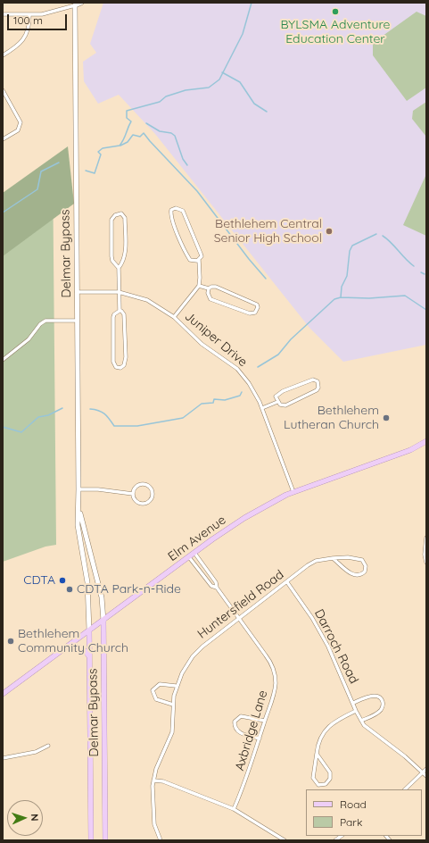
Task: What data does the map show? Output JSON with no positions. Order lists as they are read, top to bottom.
{
  "streets": {
    "main road": ["Delmar Bypass", "Elm Avenue"],
    "street": [
      "Juniper Drive",
      "Huntersfield Road",
      "Darroch Road",
      "Axbridge Lane"
    ]
  },
  "crossings": [
    ["Delmar Bypass", "Juniper Drive"],
    ["Delmar Bypass", "Elm Avenue"],
    ["Juniper Drive", "Elm Avenue"],
    ["Elm Avenue", "Axbridge Lane"],
    ["Huntersfield Road", "Darroch Road"],
    ["Huntersfield Road", "Axbridge Lane"]
  ],
  "places": [
    "BYLSMA Adventure Education Center",
    "Bethlehem Central Senior High School",
    "Bethlehem Lutheran Church",
    "CDTA",
    "CDTA Park-n-Ride",
    "Bethlehem Community Church"
  ],
  "legend": ["Road", "Park"],
  "scale_bar": "100 m",
  "north": "right"
}
